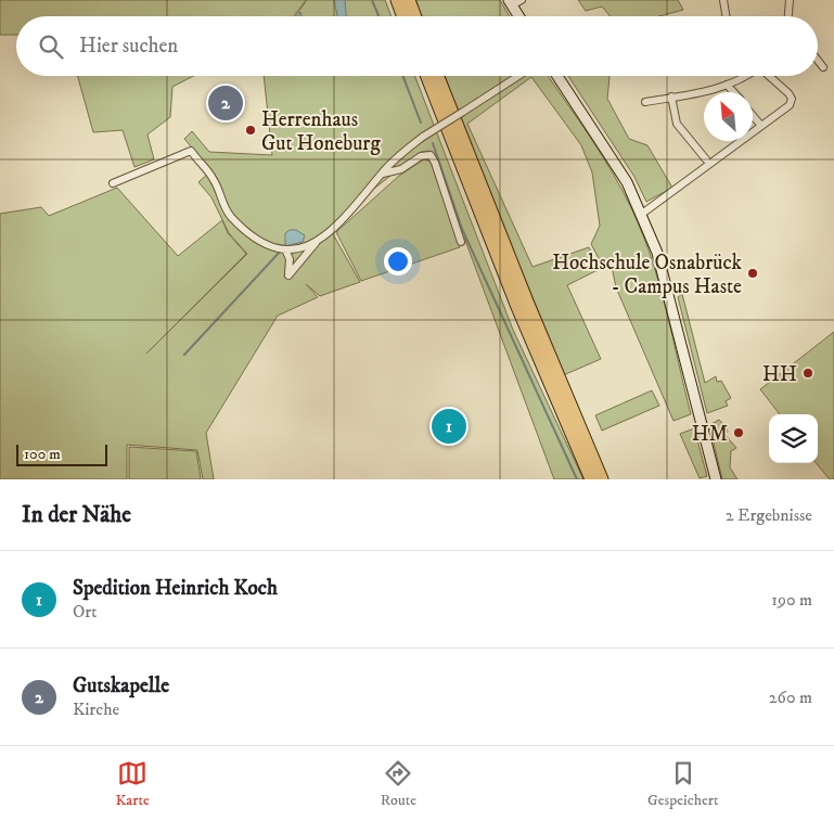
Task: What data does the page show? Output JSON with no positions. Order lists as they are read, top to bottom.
{
  "places": [
    "Herrenhaus Gut Honeburg",
    "Hochschule Osnabrück - Campus Haste",
    "HH",
    "HM"
  ],
  "scale_bar": "100 m",
  "north": "top left",
  "page": {
    "search": "Hier suchen",
    "pins": ["2", "1"],
    "scale": "100 m",
    "heading": ["In der Nähe", "2 Ergebnisse"],
    "list": [
      {
        "mark": "1",
        "name": "Spedition Heinrich Koch",
        "note": "Ort",
        "value": "190 m"
      },
      {
        "mark": "2",
        "name": "Gutskapelle",
        "note": "Kirche",
        "value": "260 m"
      }
    ],
    "nav": ["Karte", "Route", "Gespeichert"]
  }
}
